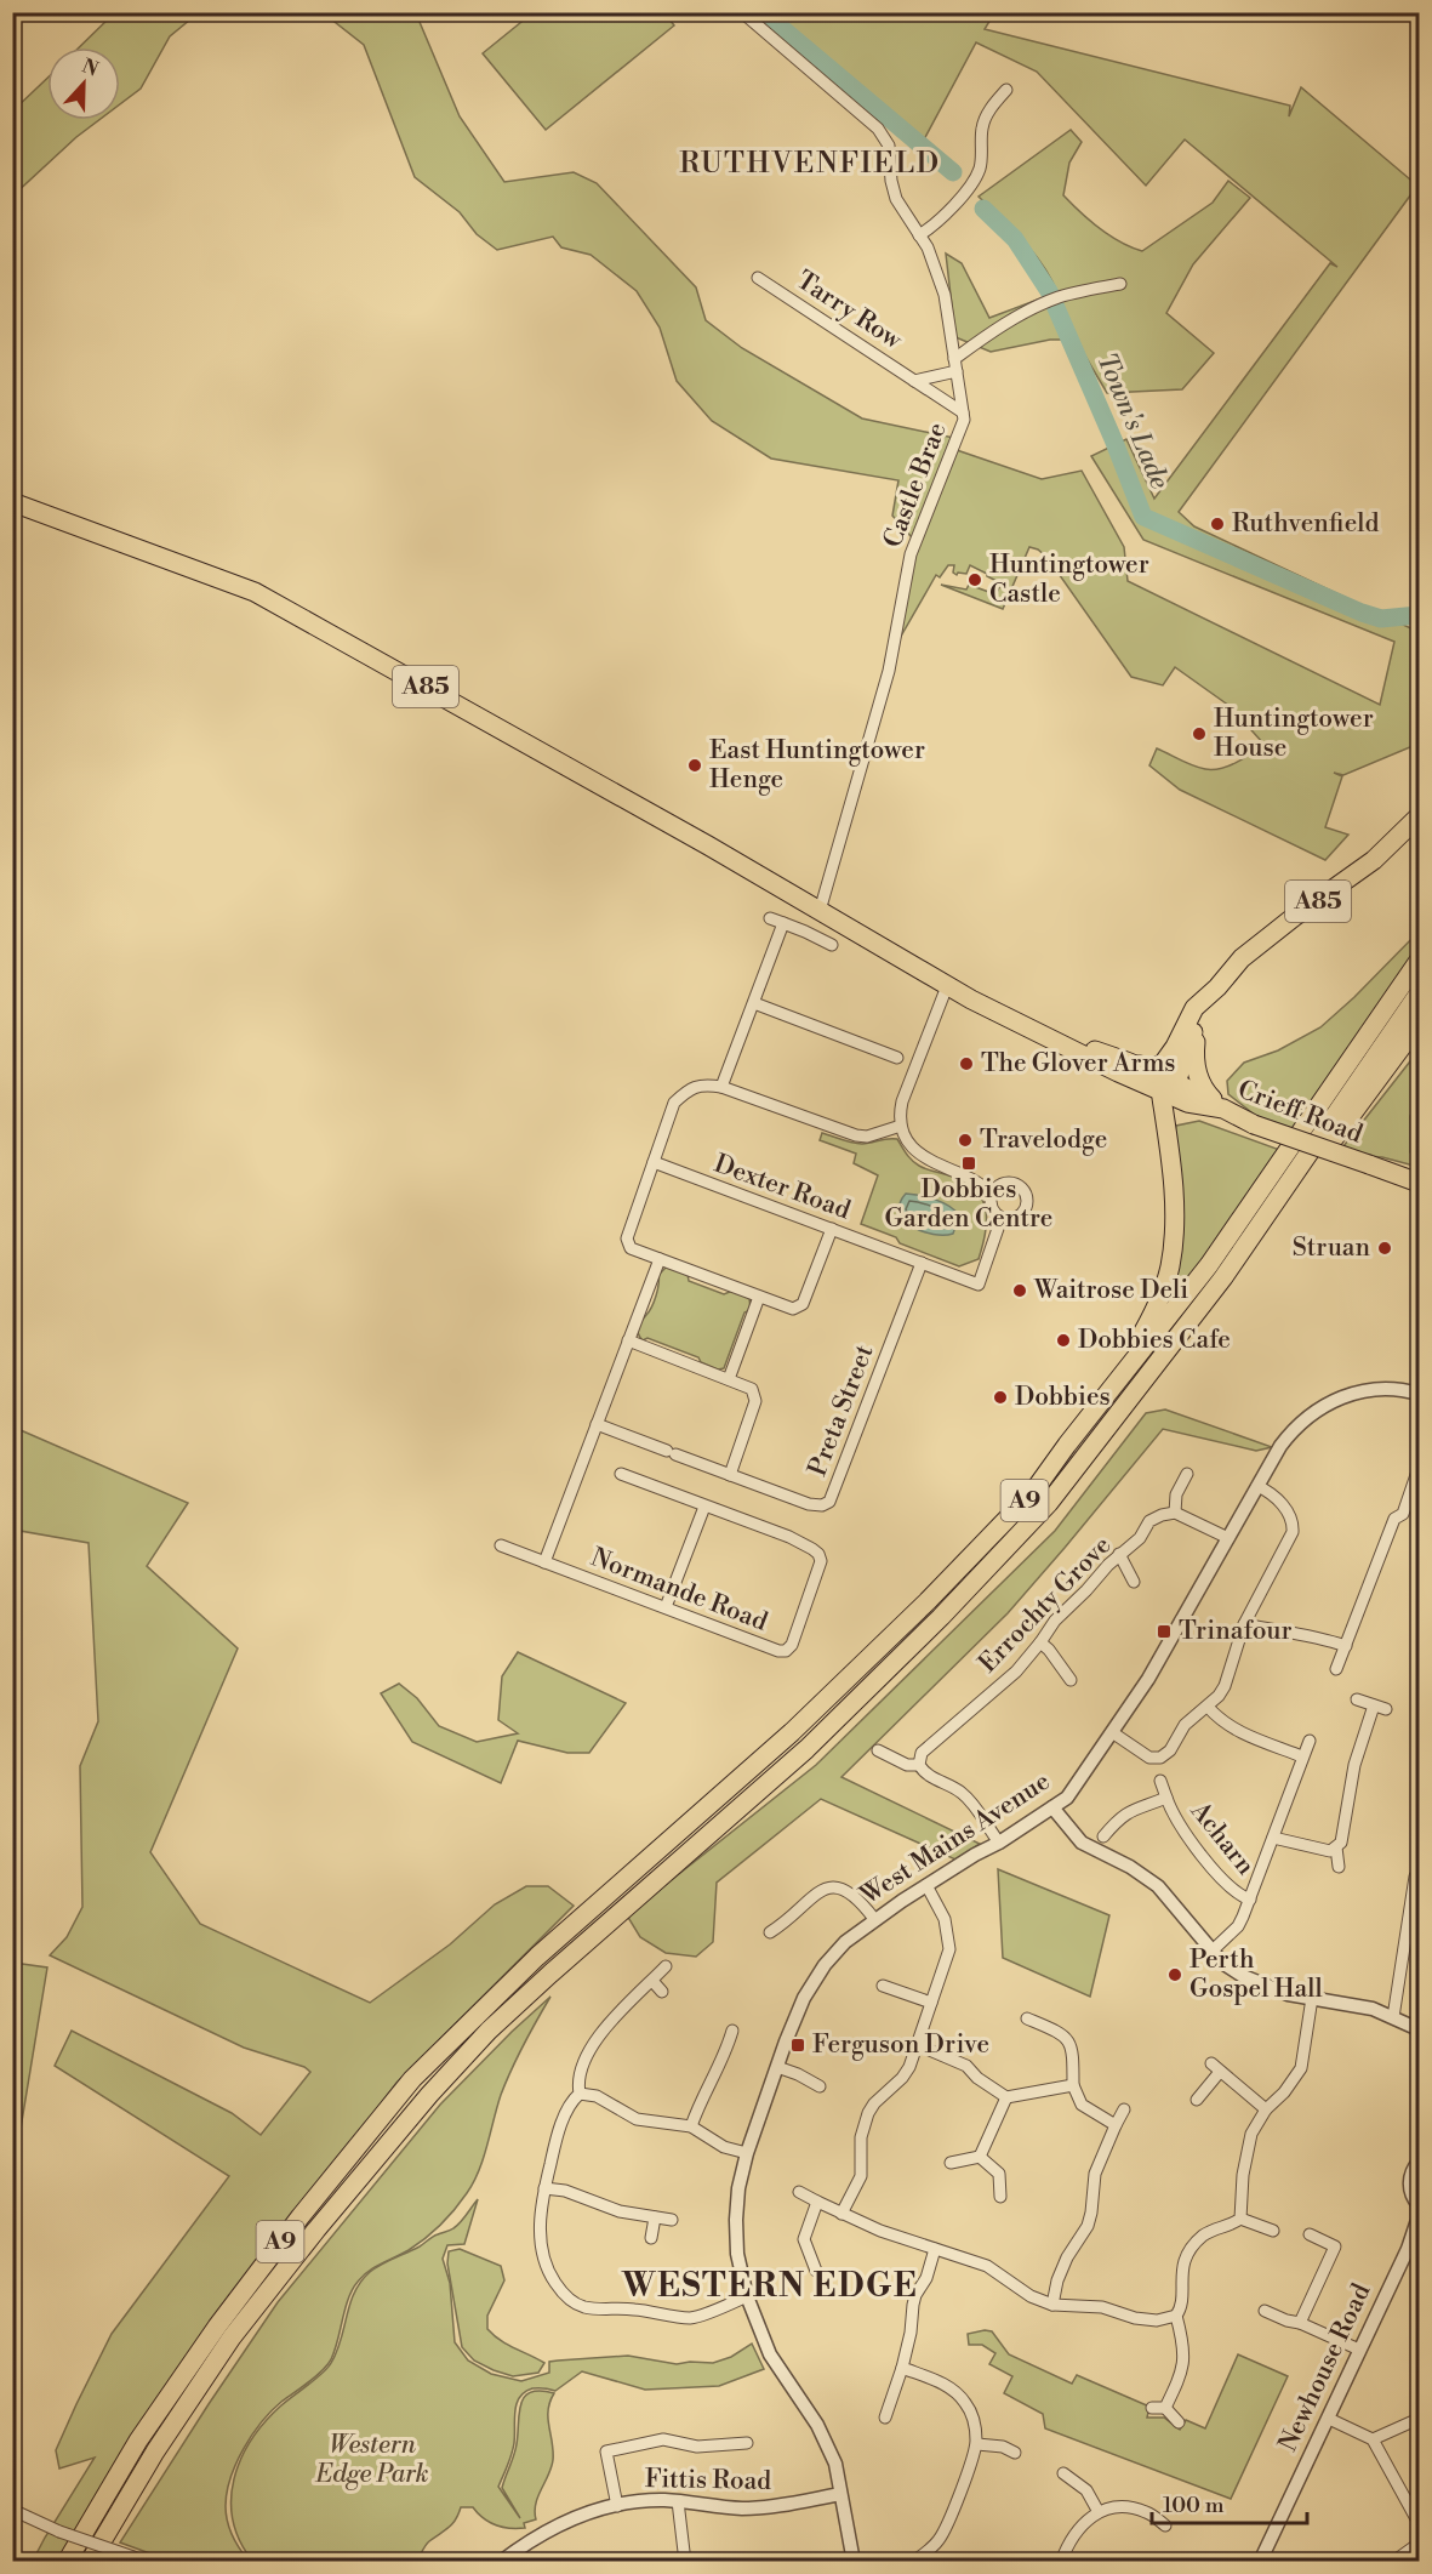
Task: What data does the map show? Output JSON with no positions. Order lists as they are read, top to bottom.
{
  "streets": {
    "highway": ["A85", "Crieff Road", "A9"],
    "street": [
      "Tarry Row",
      "Castle Brae",
      "Dexter Road",
      "Preta Street",
      "Normande Road",
      "Errochty Grove",
      "West Mains Avenue",
      "Acharn",
      "Newhouse Road",
      "Fittis Road"
    ]
  },
  "crossings": [
    ["Tarry Row", "Castle Brae"],
    ["Castle Brae", "A85"],
    ["A85", "Crieff Road"],
    ["A85", "A9"],
    ["Crieff Road", "A9"],
    ["Dexter Road", "Preta Street"],
    ["West Mains Avenue", "Fittis Road"]
  ],
  "districts": ["RUTHVENFIELD", "WESTERN EDGE"],
  "water": ["Town's Lade"],
  "parks": ["Western Edge Park"],
  "places": {
    "other": [
      "Ruthvenfield",
      "Huntingtower Castle",
      "Huntingtower House",
      "East Huntingtower Henge",
      "The Glover Arms",
      "Travelodge",
      "Struan",
      "Waitrose Deli",
      "Dobbies Cafe",
      "Dobbies",
      "Perth Gospel Hall"
    ],
    "transit": ["Dobbies Garden Centre", "Trinafour", "Ferguson Drive"]
  },
  "scale_bar": "100 m",
  "north": "top"
}
